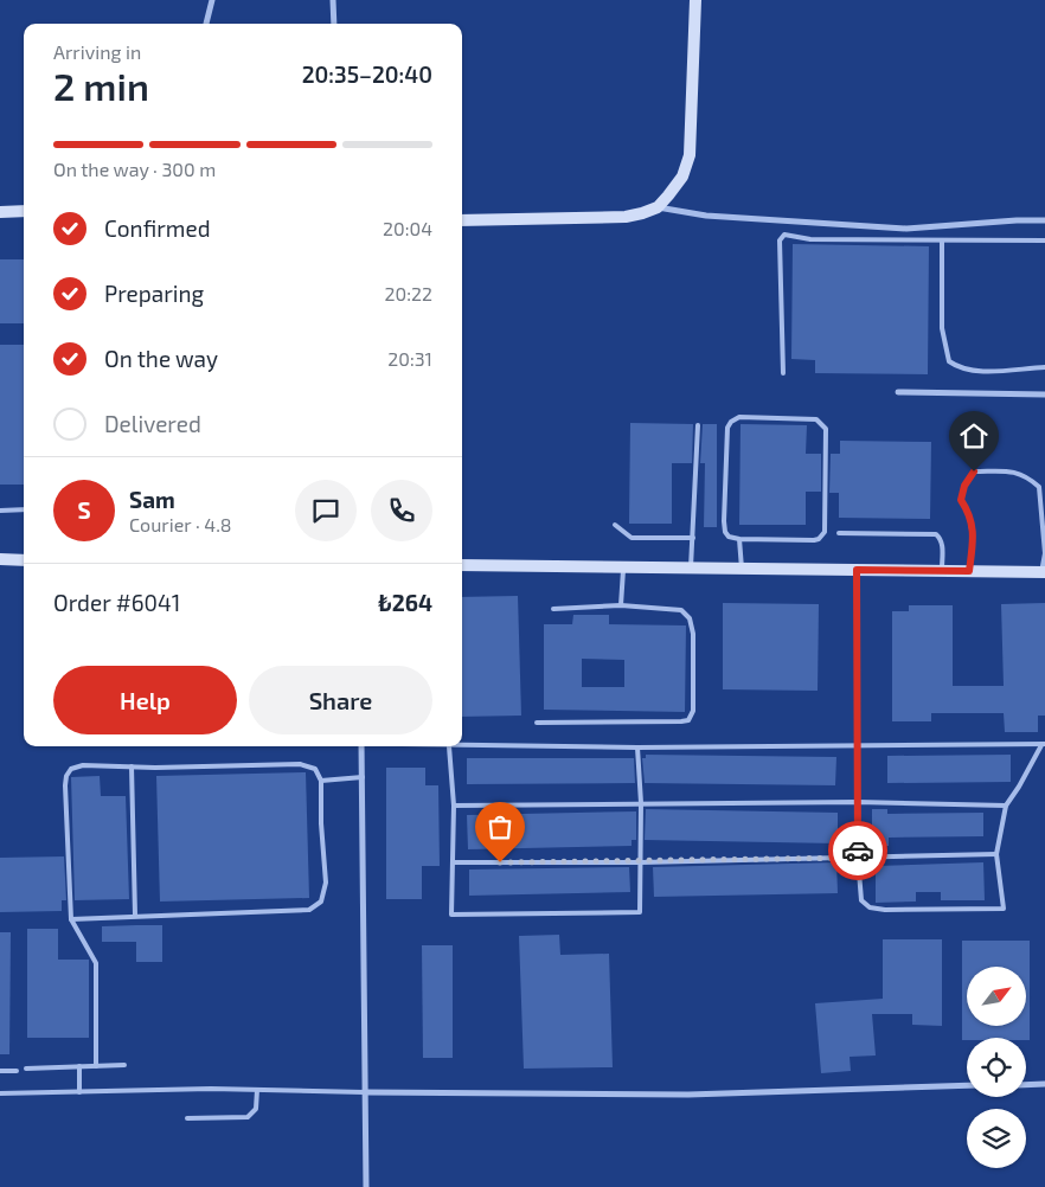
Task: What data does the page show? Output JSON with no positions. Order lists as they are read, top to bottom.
{
  "north": "top right",
  "page": {
    "heading": ["2 min", "Arriving in", "20:35–20:40"],
    "panel": [
      "Sam",
      "Courier · 4.8",
      "Order #6041",
      "₺264"
    ],
    "bar": "On the way · 300 m",
    "list": [
      ["Confirmed", "20:04"],
      ["Preparing", "20:22"],
      ["On the way", "20:31"],
      "Delivered"
    ],
    "round": "S",
    "buttons": ["Help", "Share"]
  }
}
